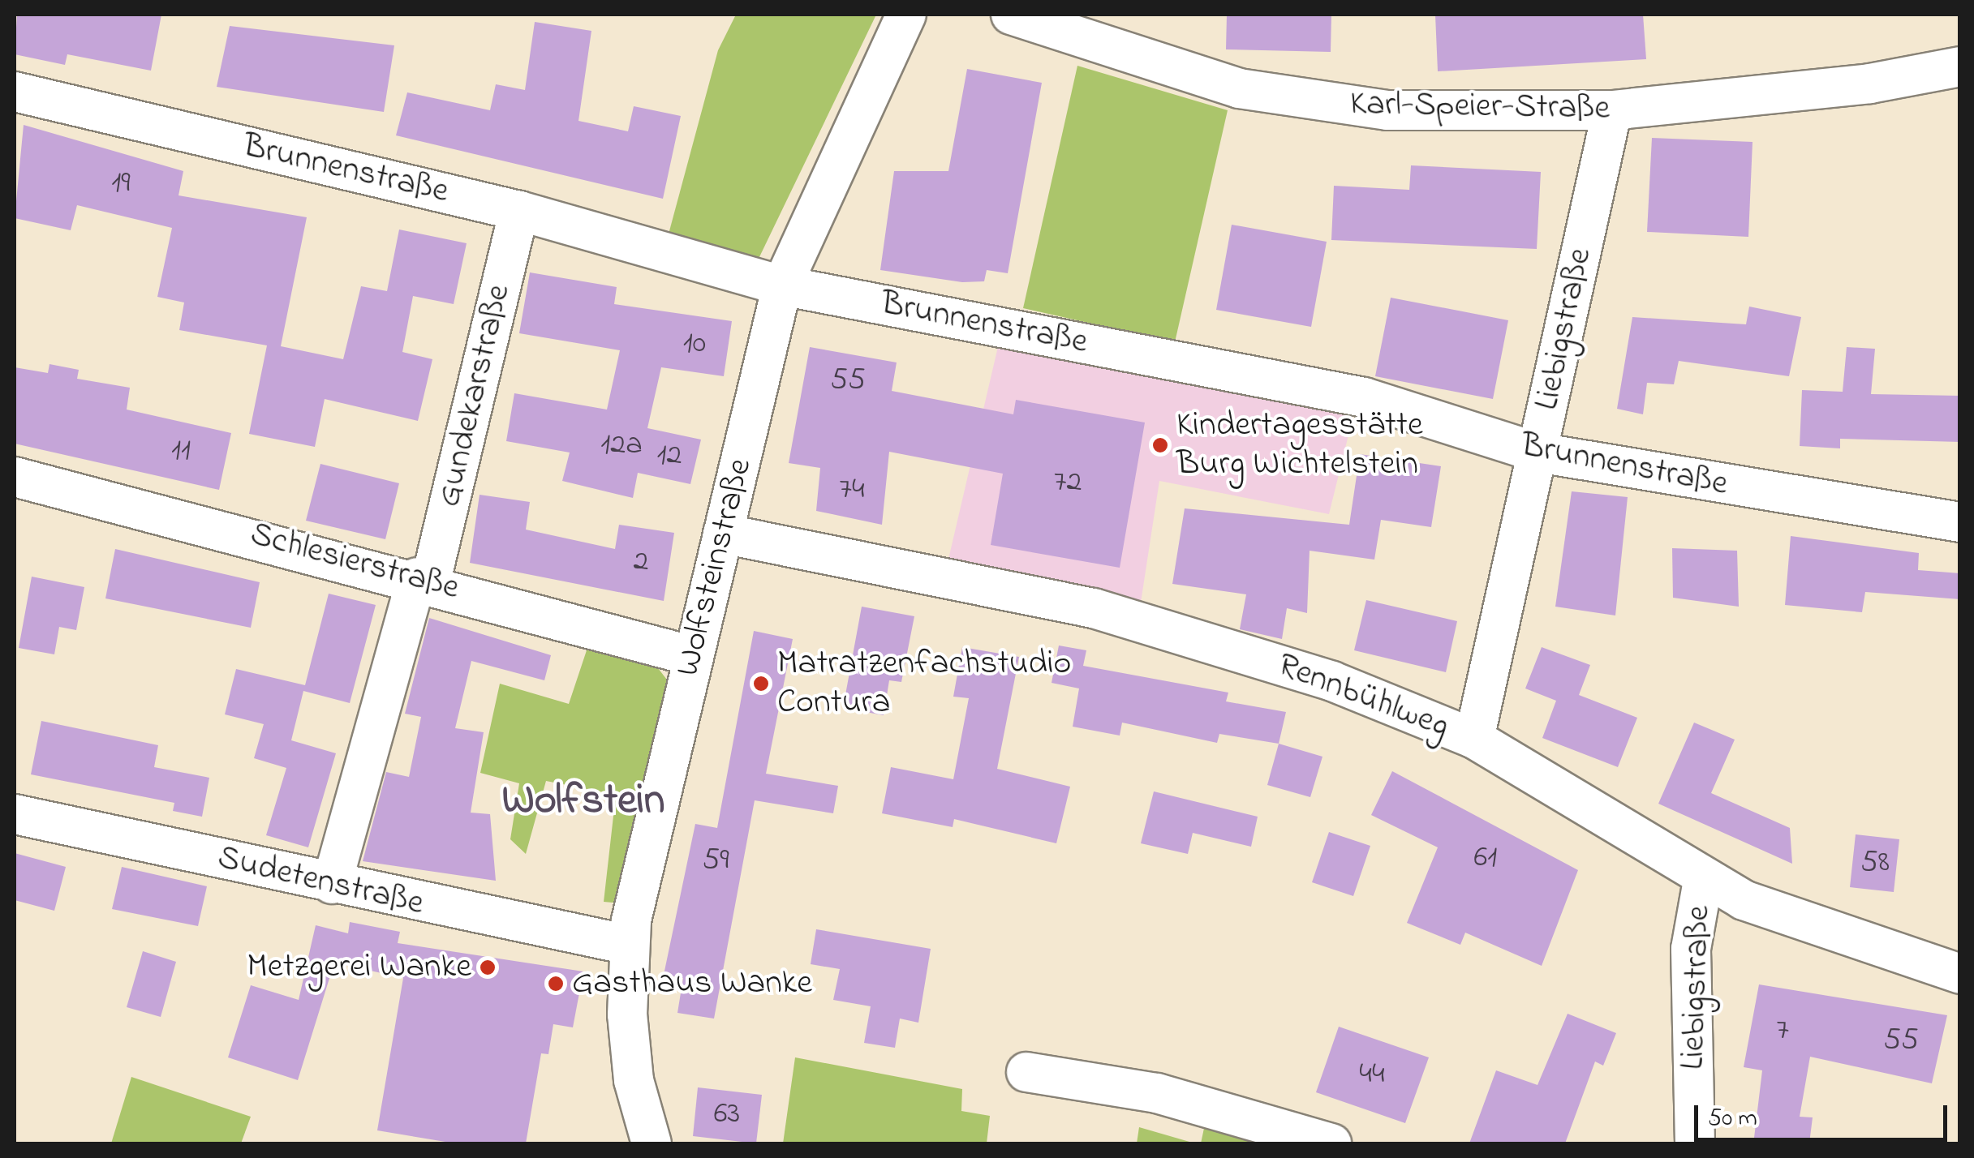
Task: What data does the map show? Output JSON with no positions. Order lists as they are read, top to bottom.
{
  "streets": {
    "street": [
      "Karl-Speier-Straße",
      "Brunnenstraße",
      "Liebigstraße",
      "Gundekarstraße",
      "Schlesierstraße",
      "Wolfsteinstraße",
      "Rennbühlweg",
      "Sudetenstraße"
    ]
  },
  "crossings": [
    ["Karl-Speier-Straße", "Liebigstraße"],
    ["Brunnenstraße", "Liebigstraße"],
    ["Brunnenstraße", "Gundekarstraße"],
    ["Brunnenstraße", "Wolfsteinstraße"],
    ["Liebigstraße", "Rennbühlweg"],
    ["Gundekarstraße", "Schlesierstraße"],
    ["Gundekarstraße", "Sudetenstraße"],
    ["Schlesierstraße", "Wolfsteinstraße"],
    ["Wolfsteinstraße", "Rennbühlweg"],
    ["Wolfsteinstraße", "Sudetenstraße"]
  ],
  "districts": ["Wolfstein"],
  "places": [
    "Kindertagesstätte Burg Wichtelstein",
    "Matratzenfachstudio Contura",
    "Metzgerei Wanke",
    "Gasthaus Wanke"
  ],
  "house_numbers": [
    "19",
    "10",
    "55",
    "12a",
    "11",
    "12",
    "72",
    "74",
    "2",
    "61",
    "59",
    "58",
    "7",
    "55",
    "44",
    "63"
  ],
  "scale_bar": "50 m"
}
